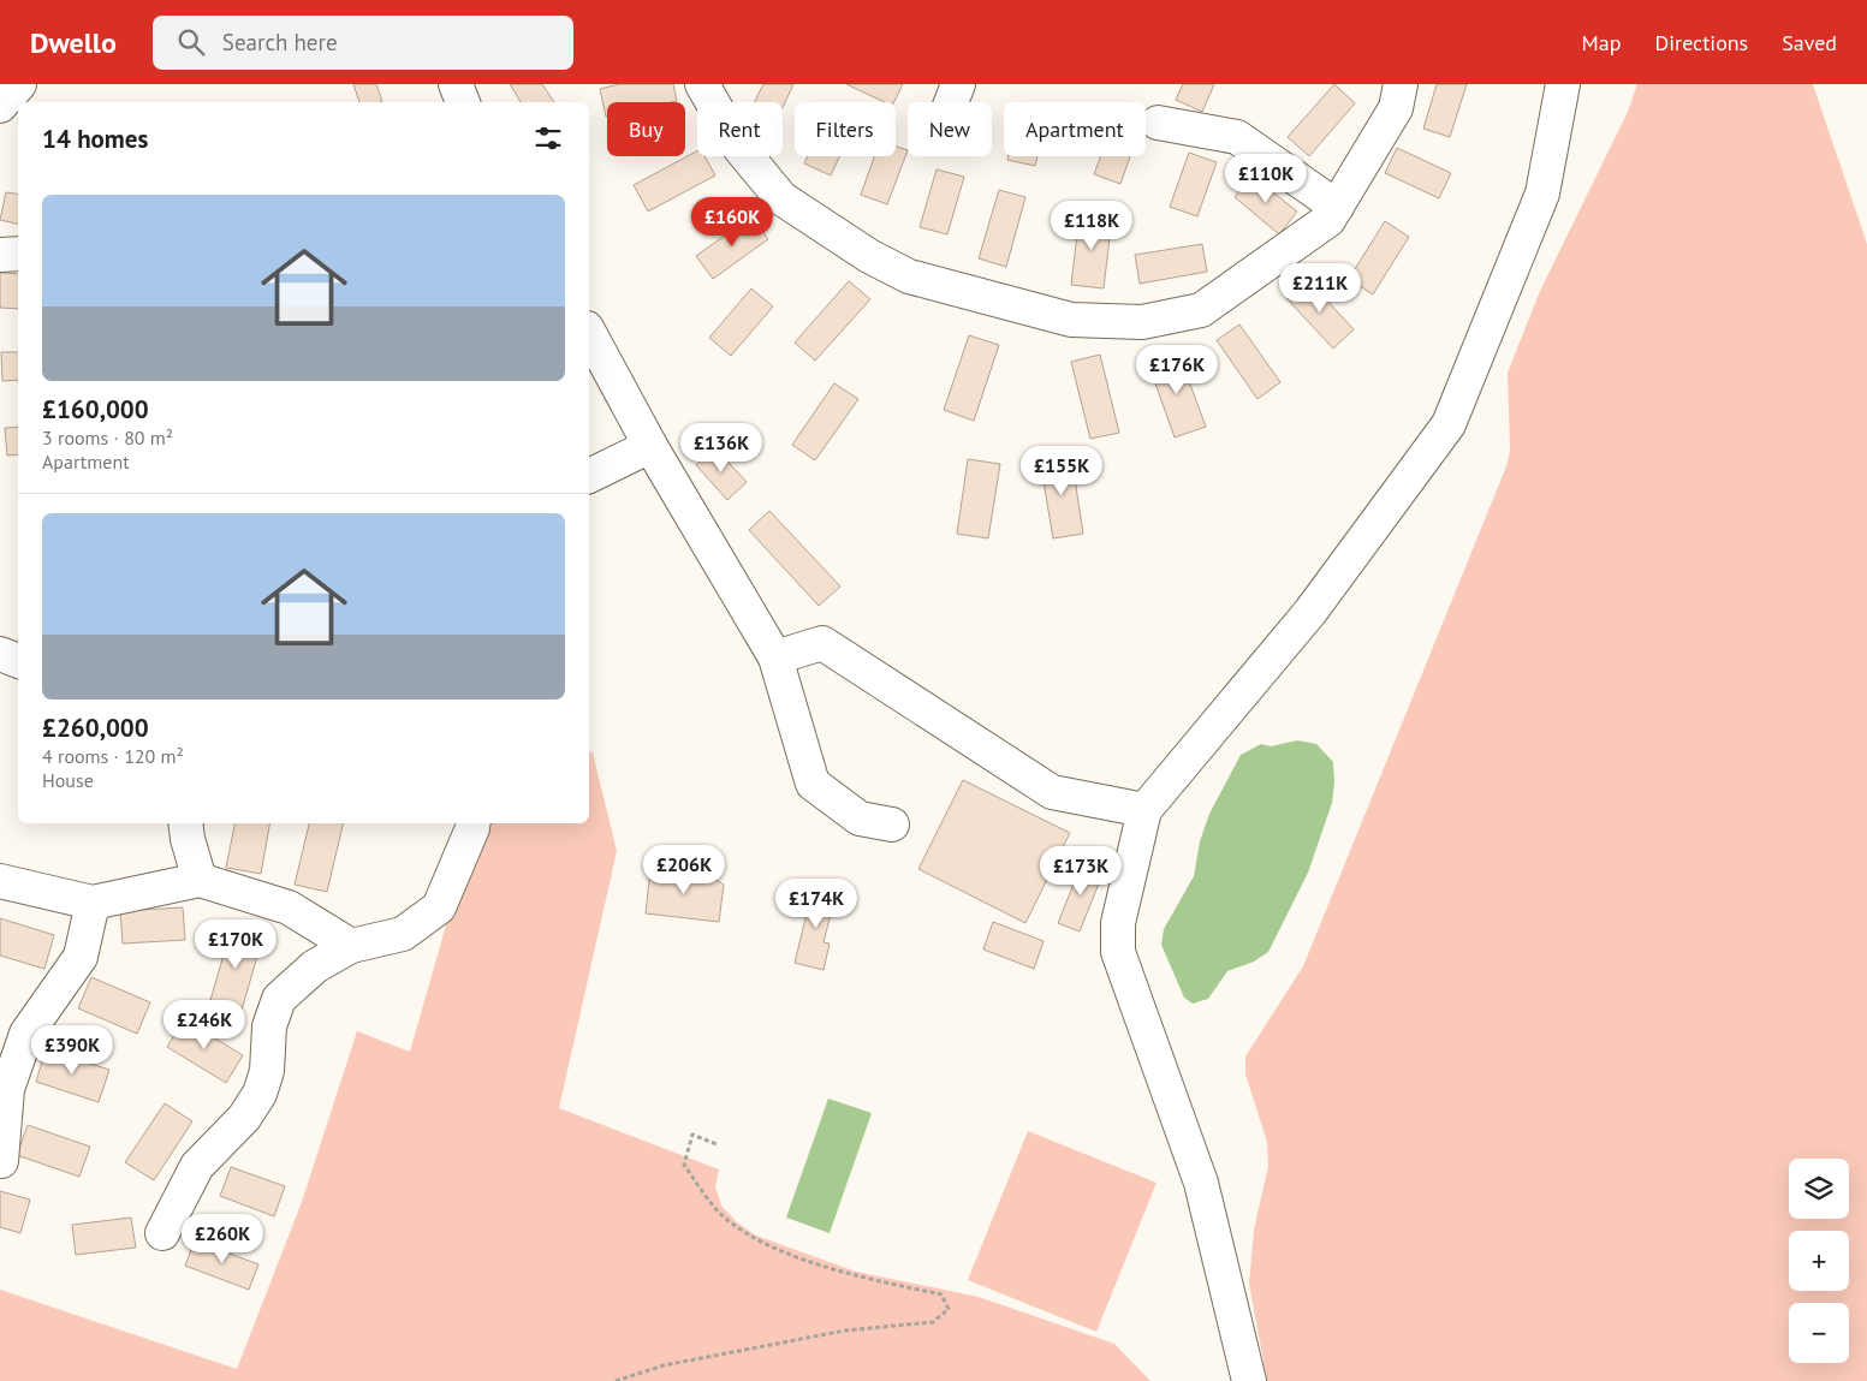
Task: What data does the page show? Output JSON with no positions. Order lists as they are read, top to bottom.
{
  "page": {
    "header": "Dwello",
    "search": "Search here",
    "nav": ["Map", "Directions", "Saved"],
    "chip": [
      "Buy",
      "Rent",
      "Filters",
      "New",
      "Apartment"
    ],
    "heading": "14 homes",
    "price": [
      "£110K",
      "£160K",
      "£118K",
      "£211K",
      "£176K",
      "£136K",
      "£155K",
      "£206K",
      "£173K",
      "£174K",
      "£170K",
      "£246K",
      "£390K",
      "£260K"
    ],
    "list": [
      {
        "name": "£160,000",
        "note": "3 rooms · 80 m² · Apartment"
      },
      {
        "name": "£260,000",
        "note": "4 rooms · 120 m² · House"
      }
    ],
    "map_buttons": ["+", "−"]
  }
}
